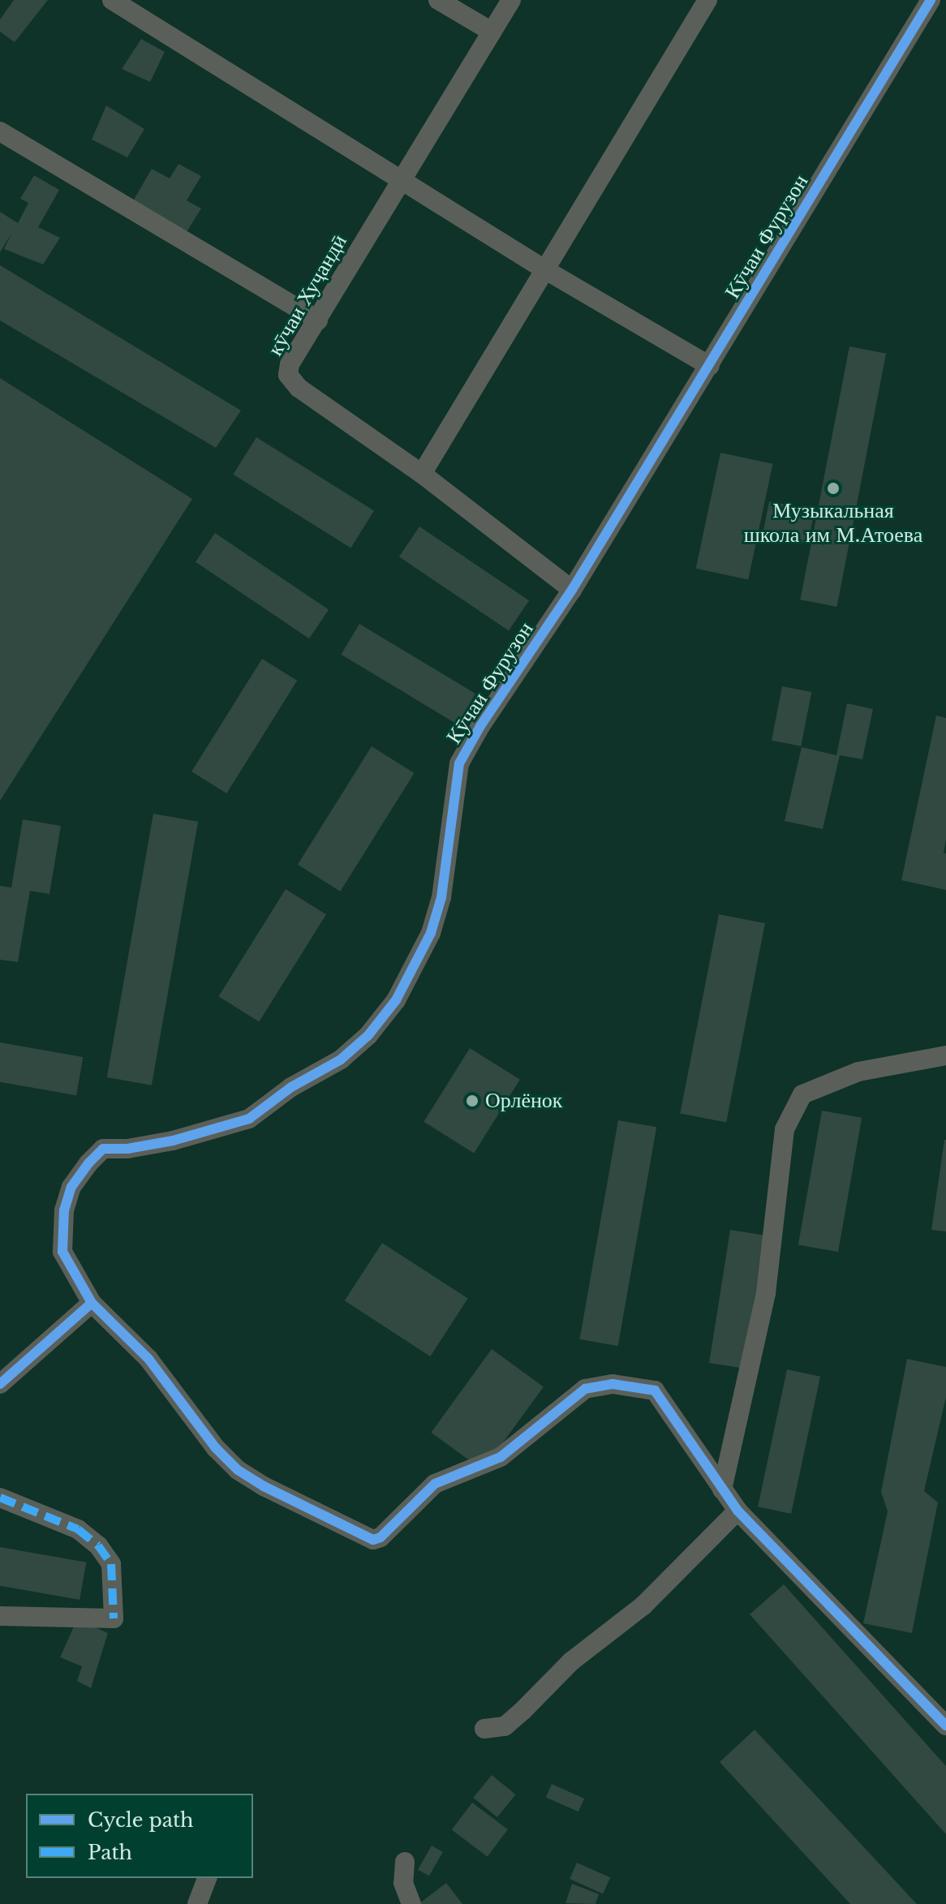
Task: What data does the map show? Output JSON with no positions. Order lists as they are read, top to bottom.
{
  "streets": {
    "street": ["Кӯчаи Фурузон", "кӯчаи Хуҷандӣ"]
  },
  "crossings": [
    ["Кӯчаи Фурузон", "кӯчаи Хуҷандӣ"]
  ],
  "places": ["Музыкальная школа им М.Атоева", "Орлёнок"],
  "legend": ["Cycle path", "Path"]
}
